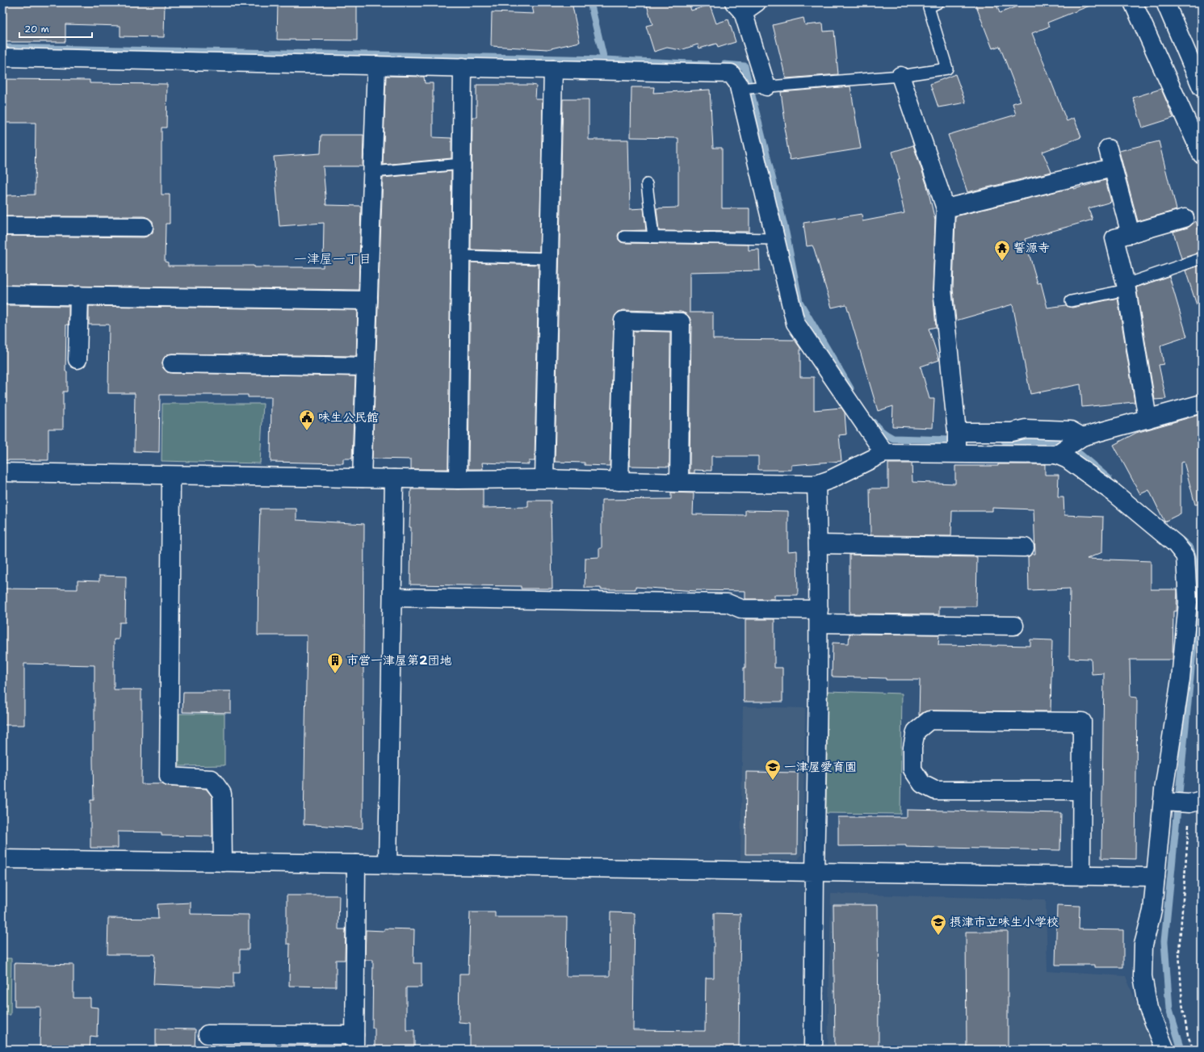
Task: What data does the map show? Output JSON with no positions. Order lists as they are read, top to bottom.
{
  "districts": ["一津屋一丁目"],
  "places": {
    "temple": ["誓源寺"],
    "public building": ["味生公民館"],
    "building": ["市営一津屋第2団地"],
    "school or university": ["一津屋愛育園", "摂津市立味生小学校"]
  },
  "scale_bar": "20 m"
}
